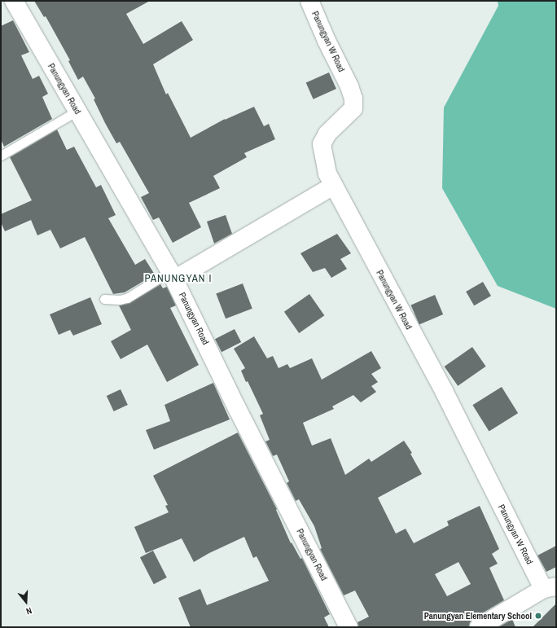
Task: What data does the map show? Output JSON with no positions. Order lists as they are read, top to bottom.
{
  "streets": {
    "street": ["Panungyan W Road", "Panungyan Road"]
  },
  "districts": ["PANUNGYAN I"],
  "places": ["Panungyan Elementary School"],
  "north": "bottom"
}
